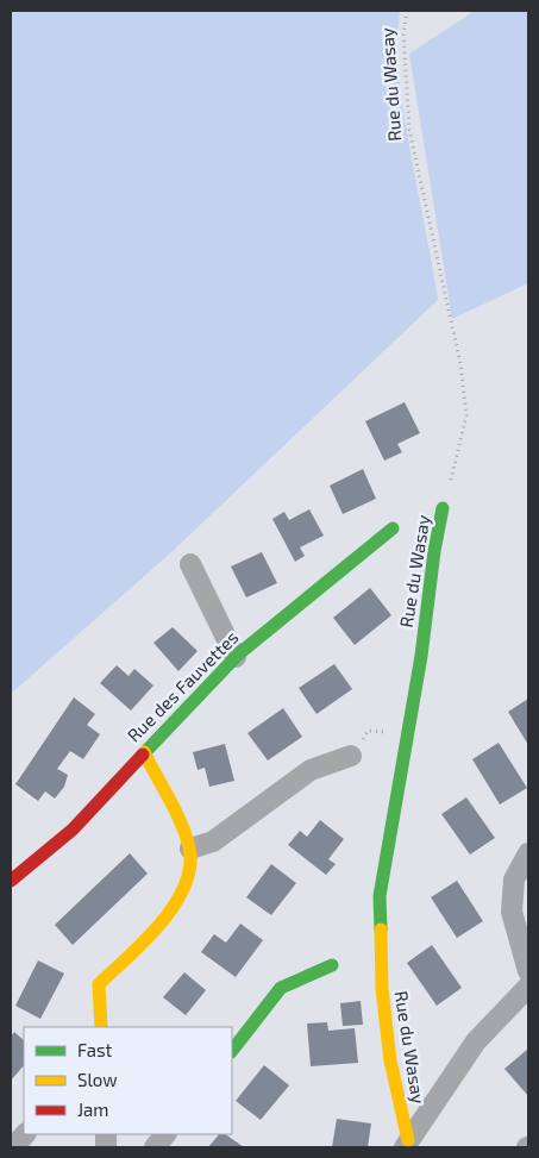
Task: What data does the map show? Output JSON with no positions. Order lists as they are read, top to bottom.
{
  "streets": {
    "street": ["Rue du Wasay", "Rue des Fauvettes"]
  },
  "legend": ["Fast", "Slow", "Jam"]
}
